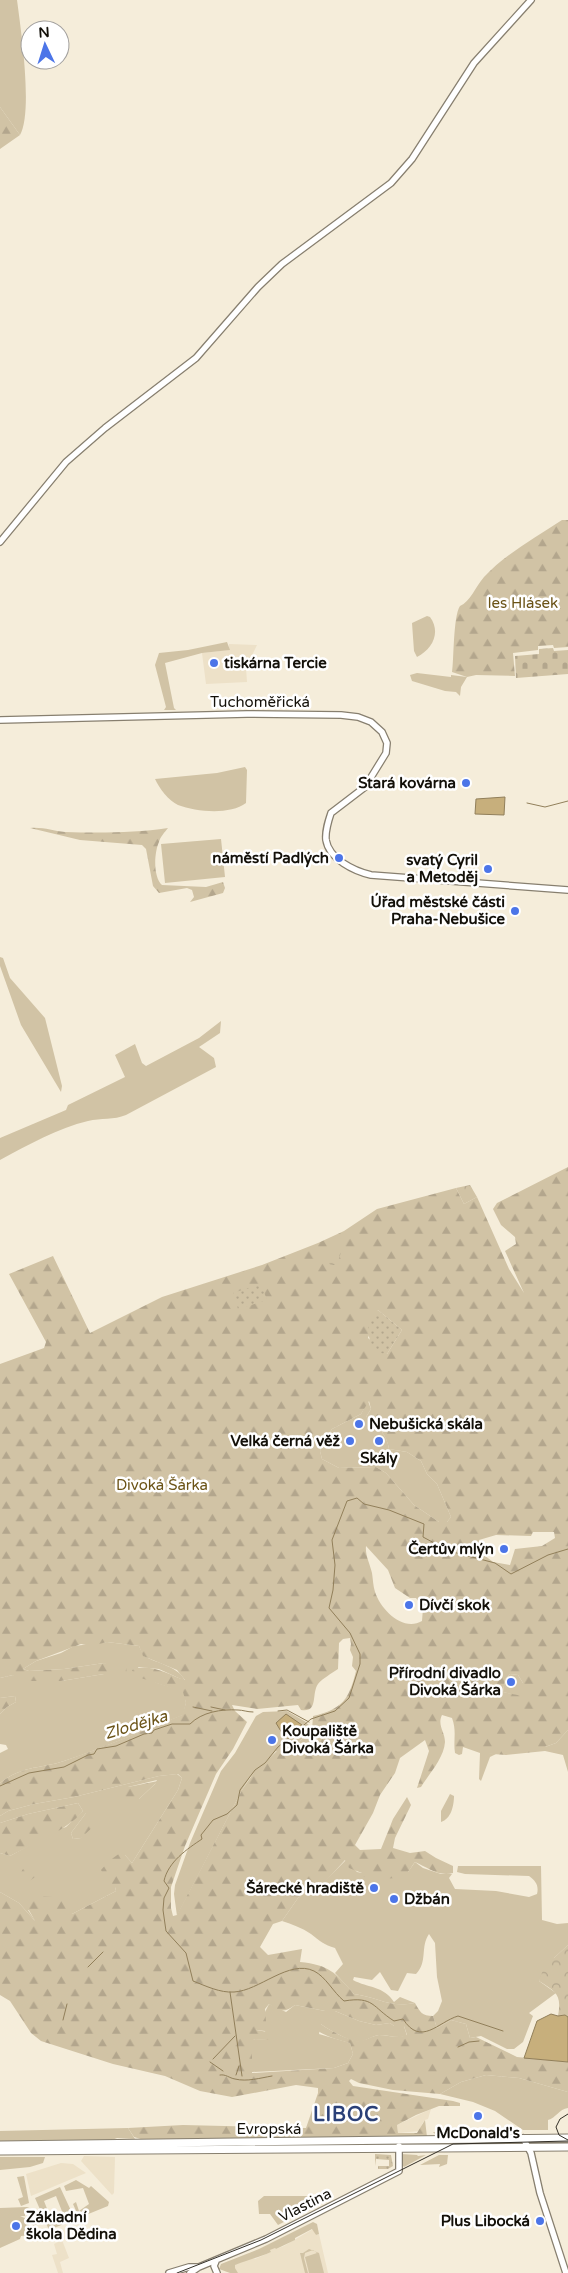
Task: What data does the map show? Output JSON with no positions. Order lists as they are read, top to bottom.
{
  "streets": {
    "main road": ["Evropská"],
    "street": ["Tuchoměřická", "Vlastina"]
  },
  "crossings": [
    ["Evropská", "Vlastina"]
  ],
  "districts": ["LIBOC"],
  "water": ["Zlodějka"],
  "parks": ["les Hlásek", "Divoká Šárka"],
  "places": [
    "tiskárna Tercie",
    "Stará kovárna",
    "náměstí Padlých",
    "svatý Cyril a Metoděj",
    "Úřad městské části Praha-Nebušice",
    "Nebušická skála",
    "Velká černá věž",
    "Skály",
    "Čertův mlýn",
    "Dívčí skok",
    "Přírodní divadlo Divoká Šárka",
    "Koupaliště Divoká Šárka",
    "Šárecké hradiště",
    "Džbán",
    "McDonald's",
    "Plus Libocká",
    "Základní škola Dědina"
  ],
  "north": "top"
}
